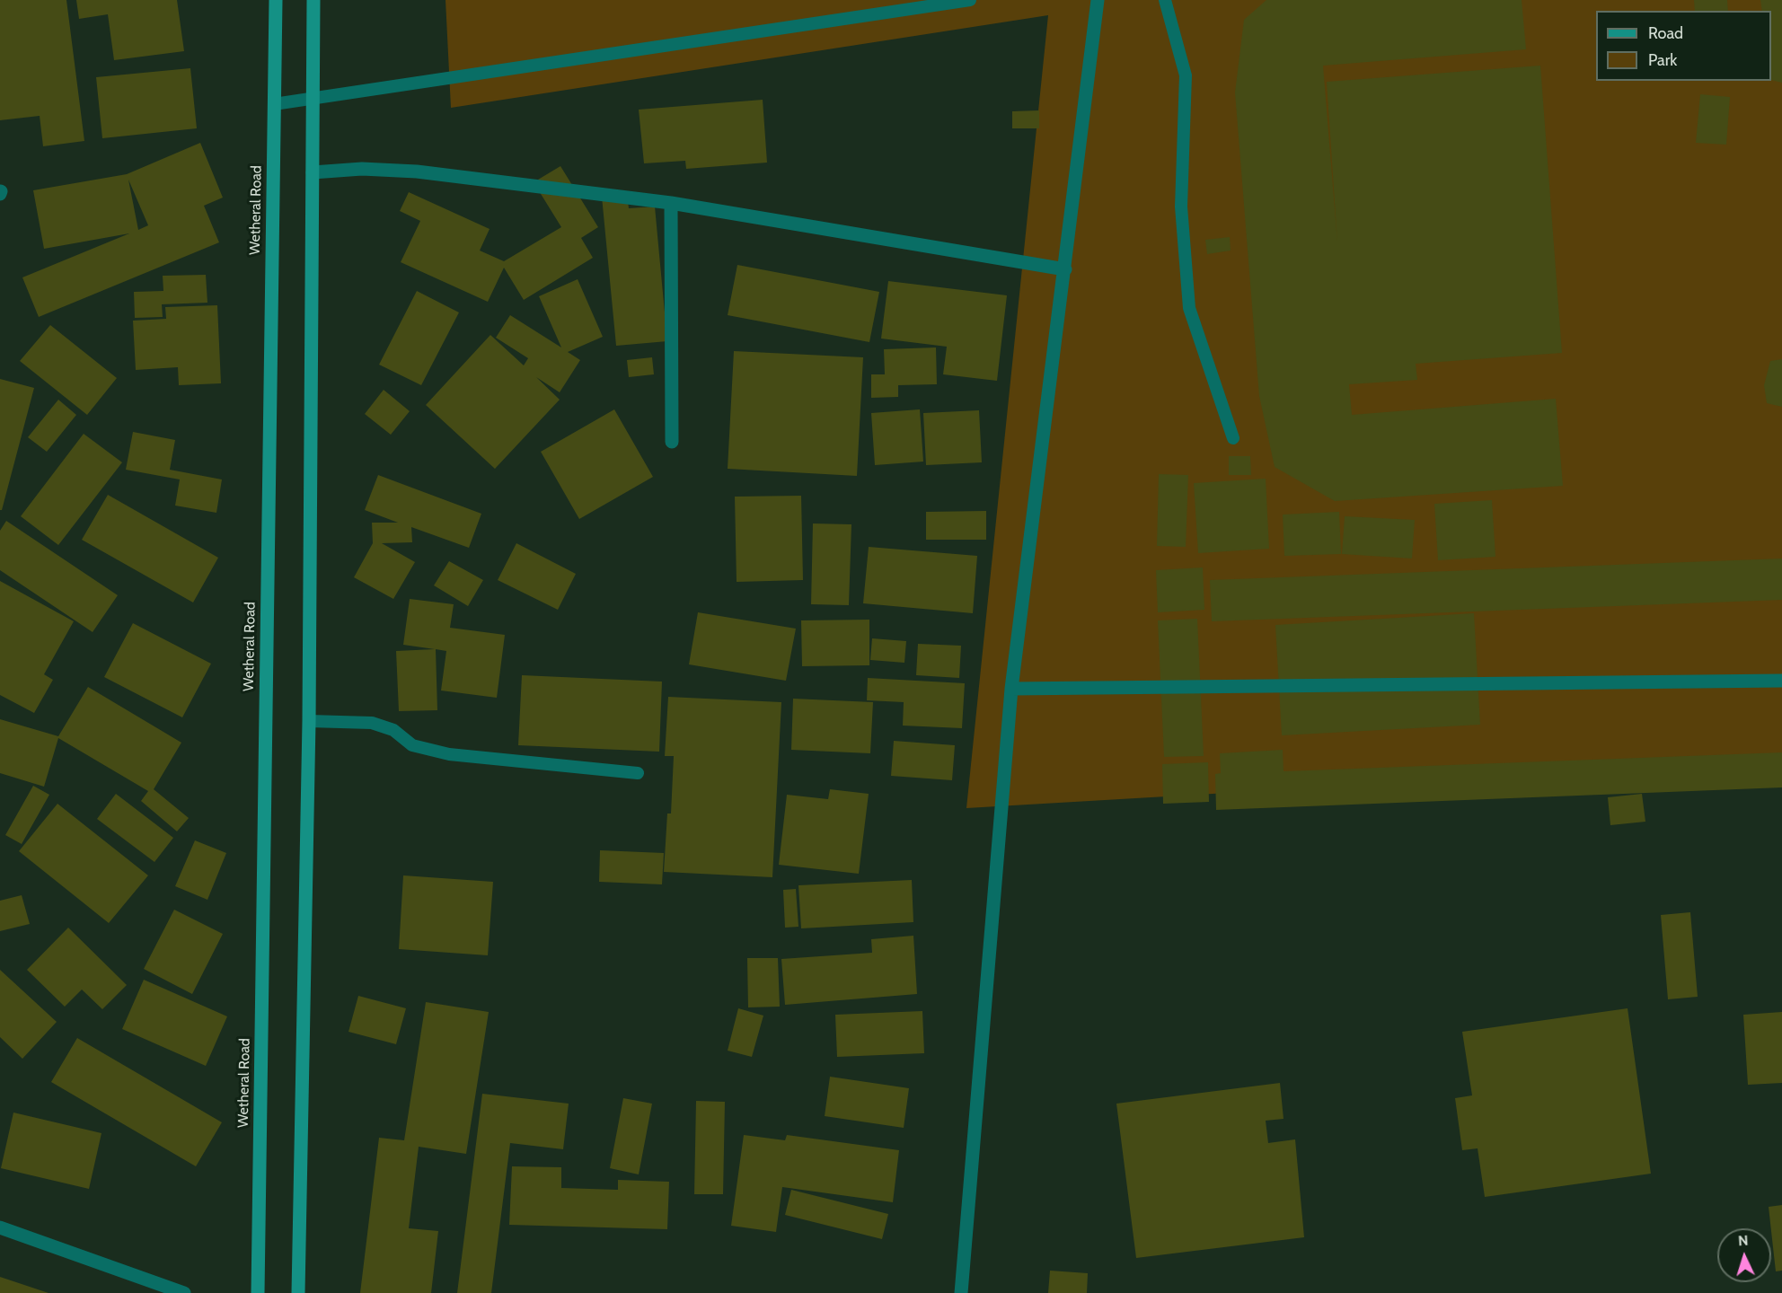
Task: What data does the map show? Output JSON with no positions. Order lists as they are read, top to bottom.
{
  "streets": {
    "main road": ["Wetheral Road"]
  },
  "legend": ["Road", "Park"],
  "north": "top"
}
